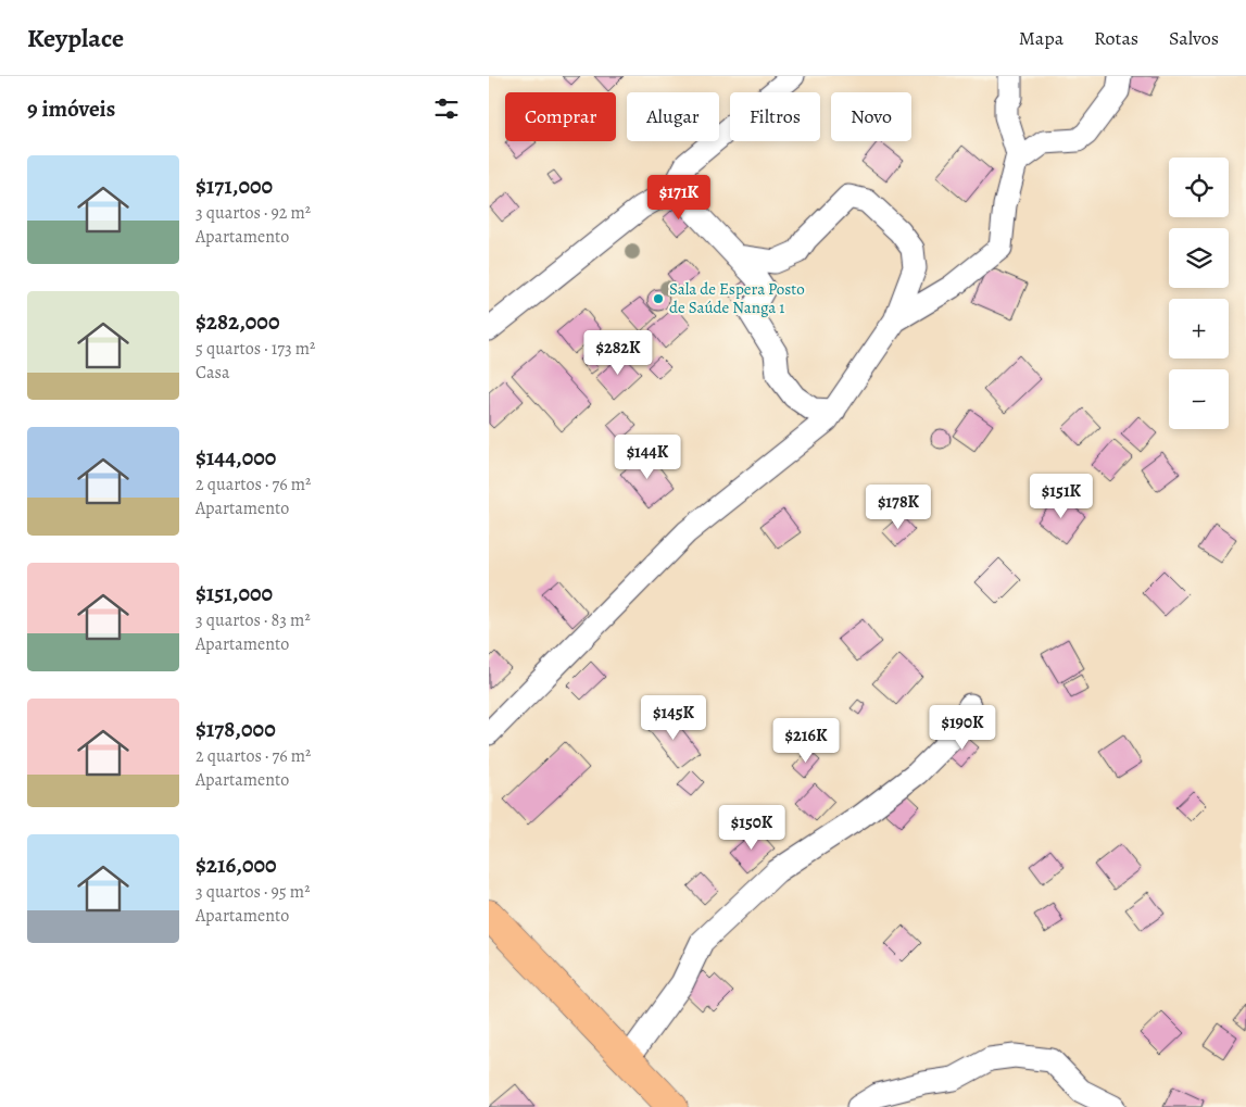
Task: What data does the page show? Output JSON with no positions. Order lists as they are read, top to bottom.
{
  "places": ["Sala de Espera Posto de Saúde Nanga 1"],
  "page": {
    "header": "Keyplace",
    "nav": ["Mapa", "Rotas", "Salvos"],
    "heading": "9 imóveis",
    "chip": [
      "Comprar",
      "Alugar",
      "Filtros",
      "Novo"
    ],
    "list": [
      {
        "name": "$171,000",
        "note": "3 quartos · 92 m² · Apartamento"
      },
      {
        "name": "$282,000",
        "note": "5 quartos · 173 m² · Casa"
      },
      {
        "name": "$144,000",
        "note": "2 quartos · 76 m² · Apartamento"
      },
      {
        "name": "$151,000",
        "note": "3 quartos · 83 m² · Apartamento"
      },
      {
        "name": "$178,000",
        "note": "2 quartos · 76 m² · Apartamento"
      },
      {
        "name": "$216,000",
        "note": "3 quartos · 95 m² · Apartamento"
      }
    ],
    "map_buttons": ["+", "−"],
    "price": [
      "$171K",
      "$282K",
      "$144K",
      "$151K",
      "$178K",
      "$145K",
      "$190K",
      "$216K",
      "$150K"
    ]
  }
}
